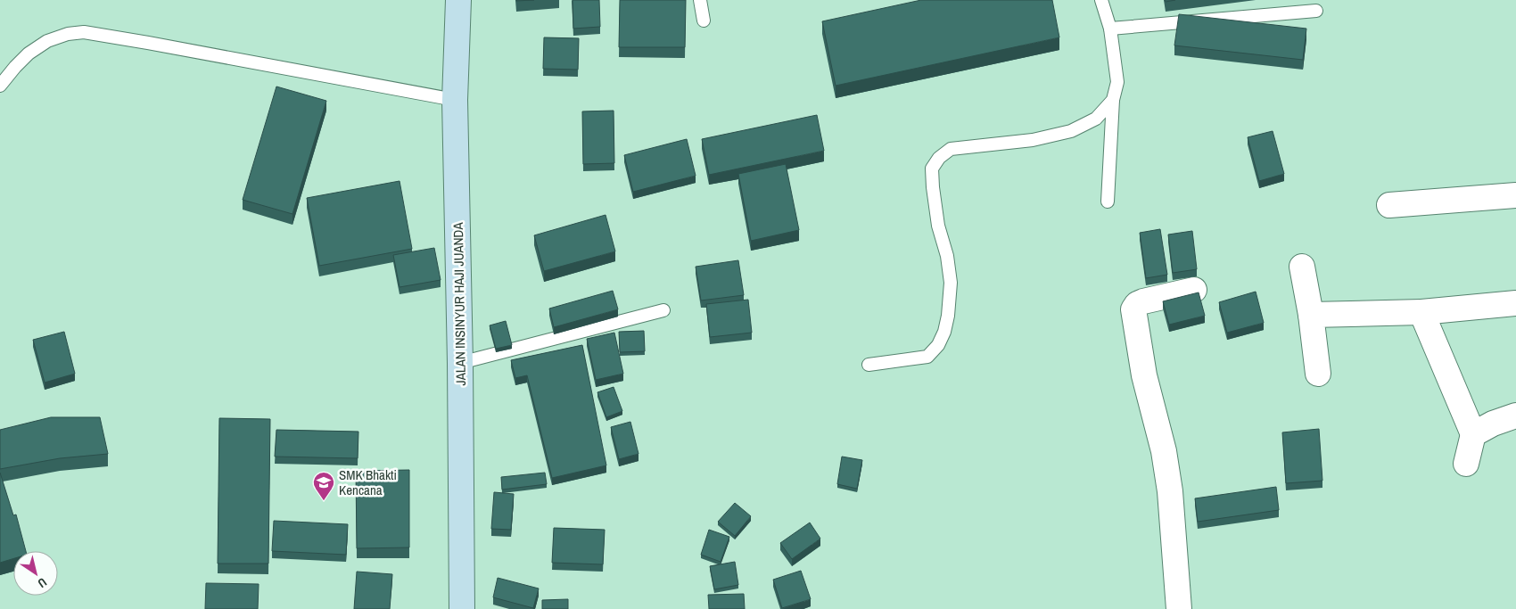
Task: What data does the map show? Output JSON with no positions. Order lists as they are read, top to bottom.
{
  "streets": {
    "main road": ["JALAN INSINYUR HAJI JUANDA"]
  },
  "places": {
    "school or university": ["SMK Bhakti Kencana"]
  },
  "north": "bottom right"
}
